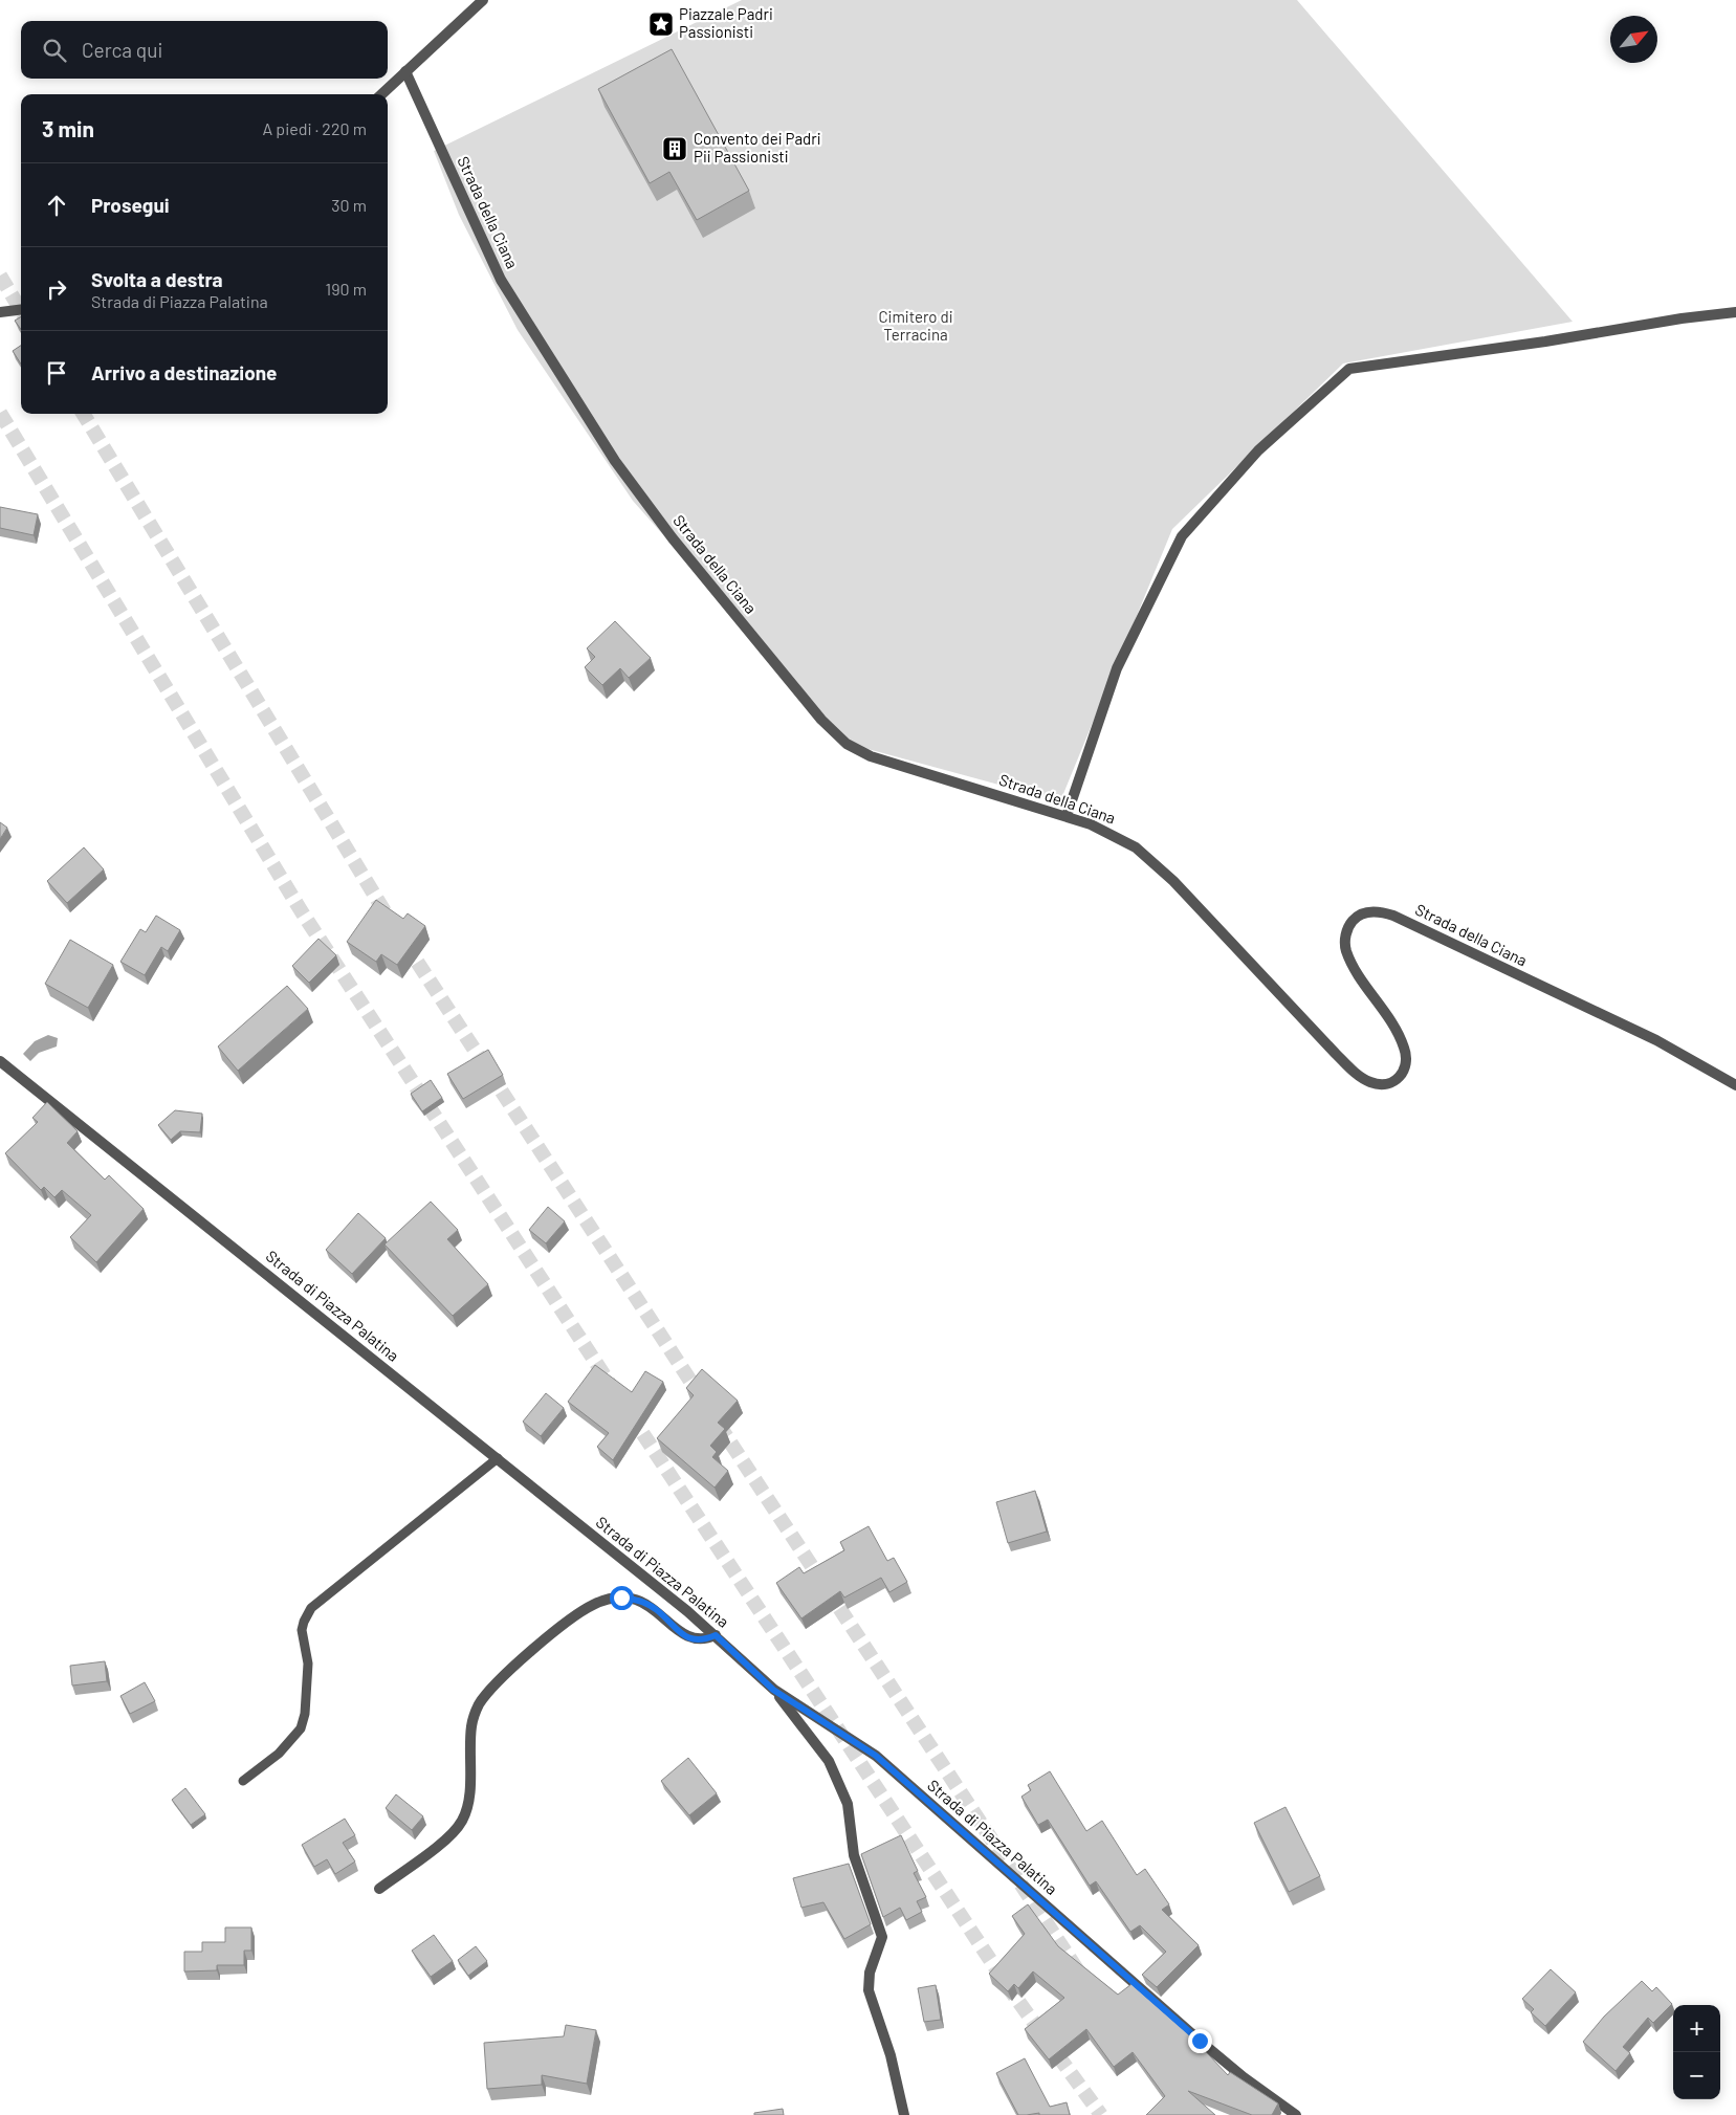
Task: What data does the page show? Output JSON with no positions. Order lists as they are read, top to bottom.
{
  "streets": {
    "street": ["Strada della Ciana", "Strada di Piazza Palatina"]
  },
  "parks": ["Cimitero di Terracina"],
  "places": {
    "place": ["Piazzale Padri Passionisti"],
    "building": ["Convento dei Padri Pii Passionisti"]
  },
  "north": "top right",
  "page": {
    "search": "Cerca qui",
    "heading": ["3 min", "A piedi · 220 m"],
    "list": [
      ["Prosegui", "30 m"],
      ["Svolta a destra", "Strada di Piazza Palatina", "190 m"],
      "Arrivo a destinazione"
    ],
    "map_buttons": ["+", "−"]
  }
}
